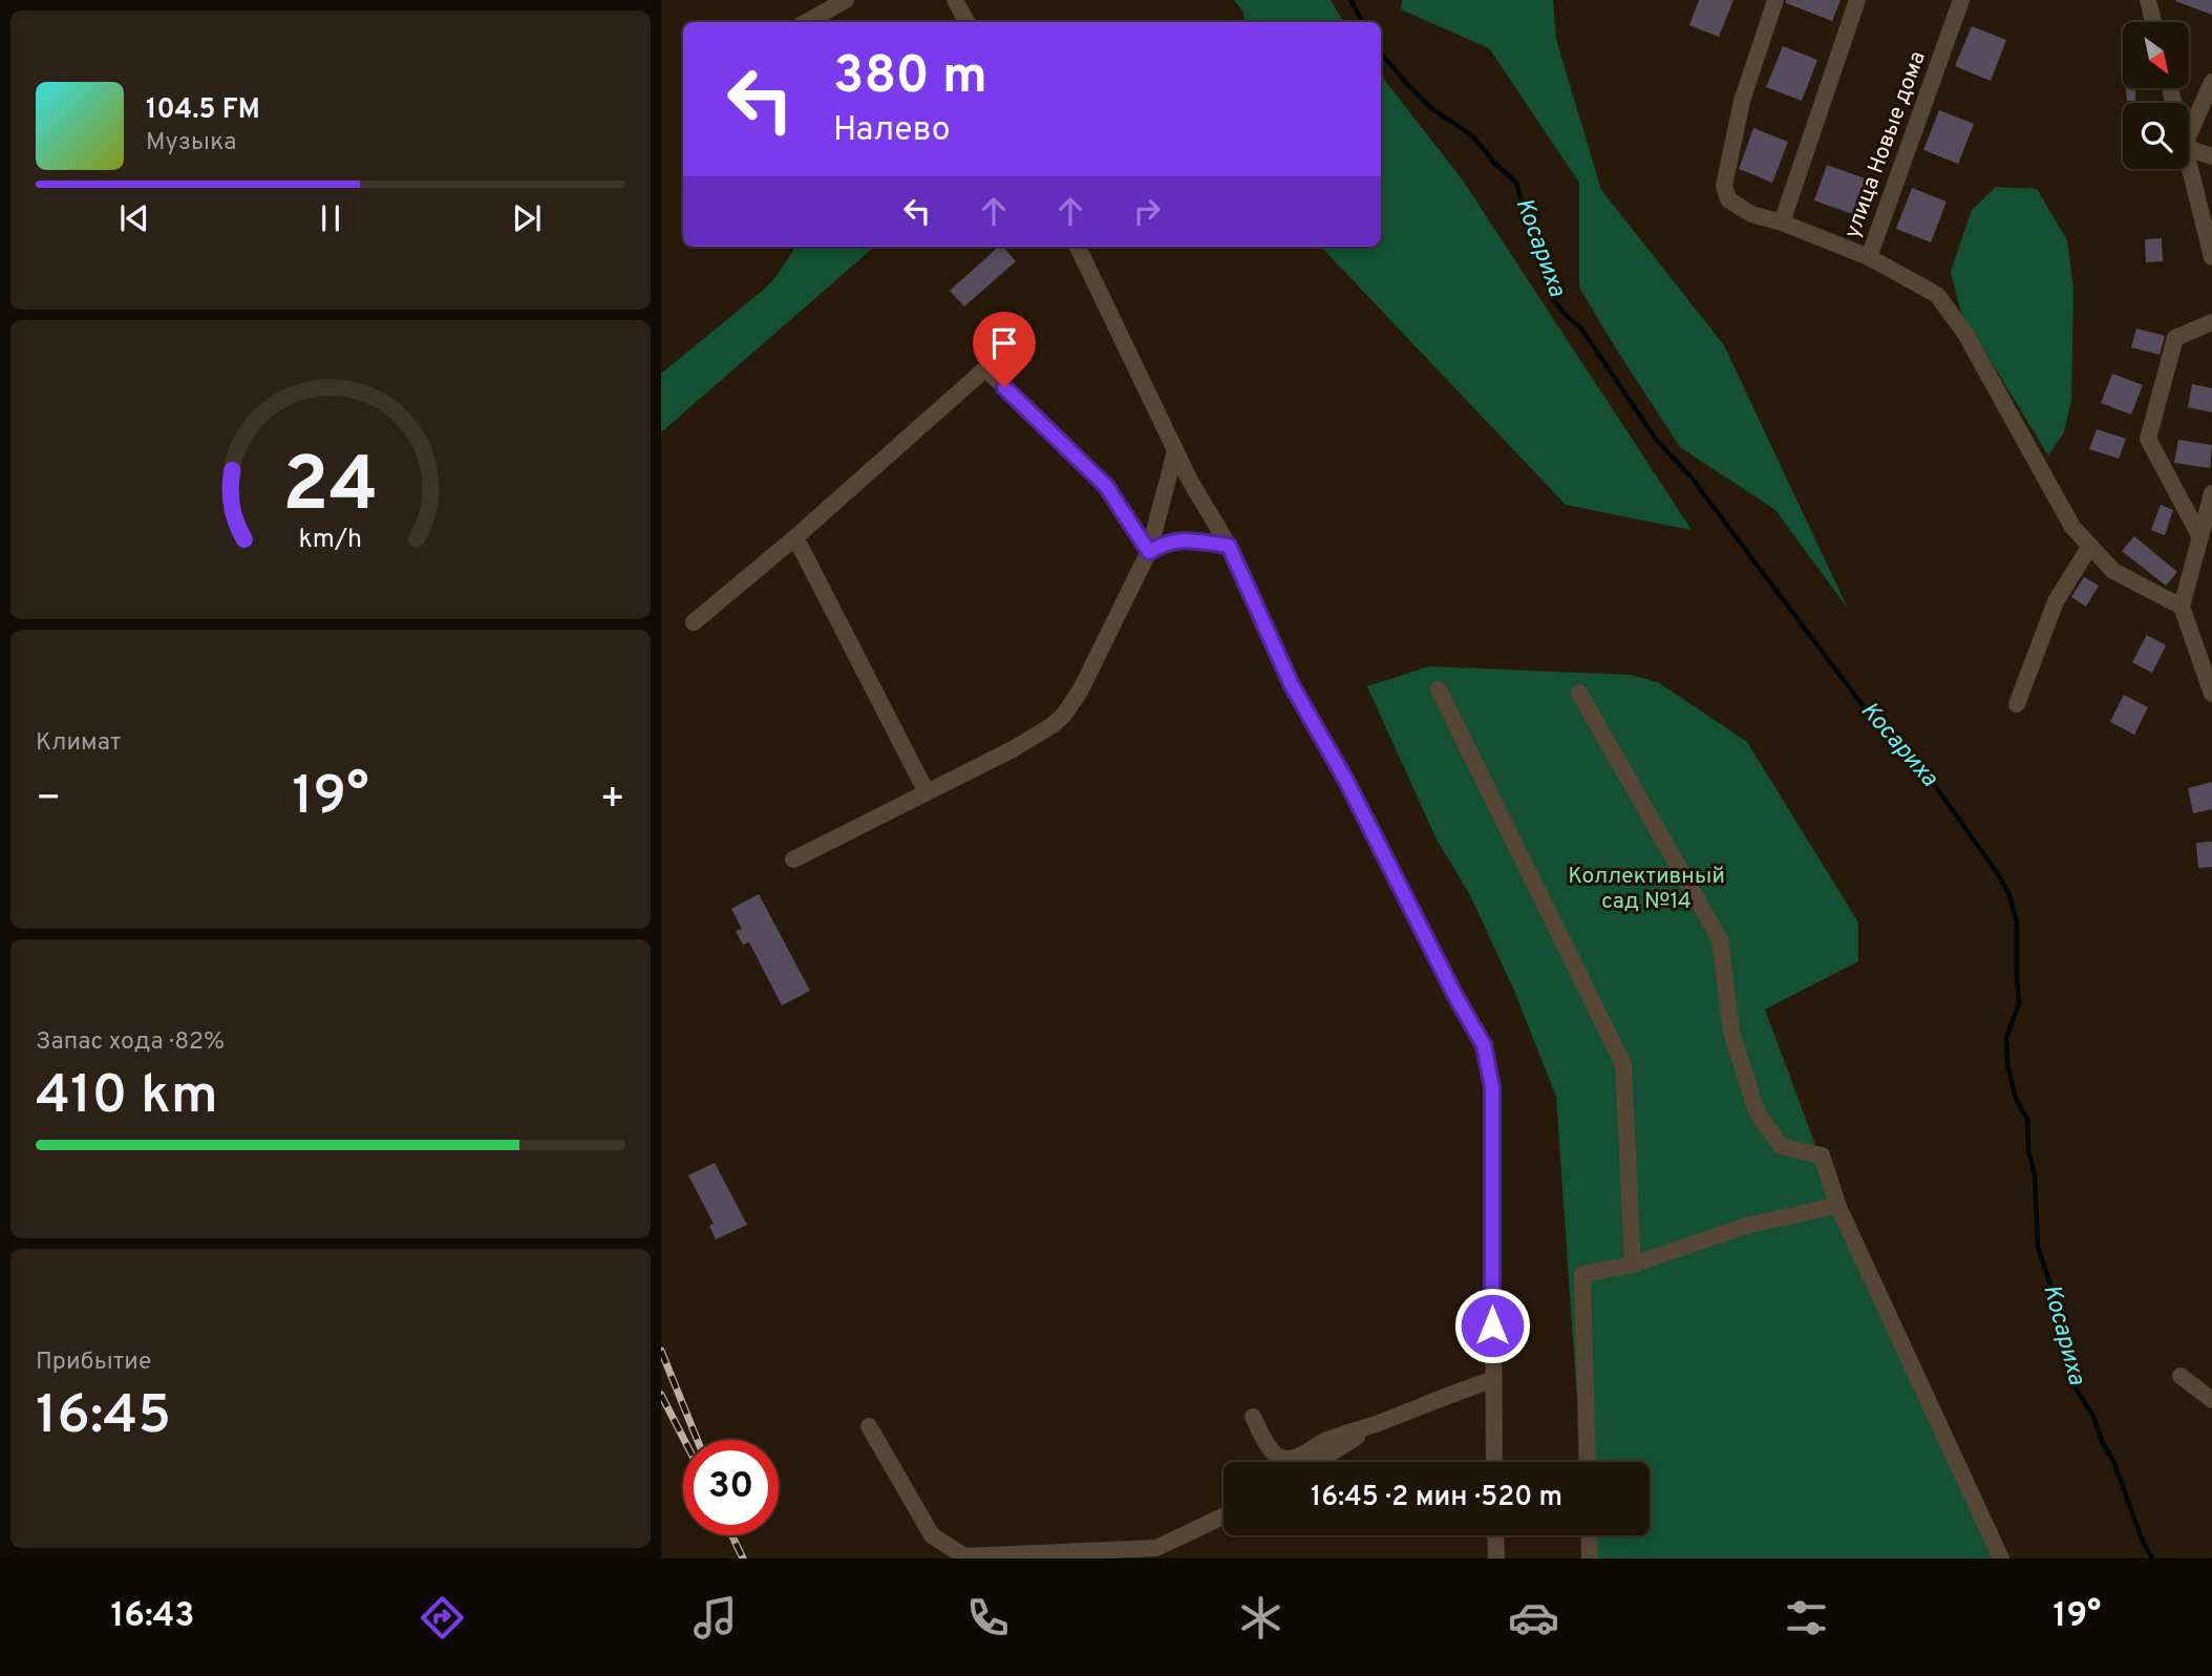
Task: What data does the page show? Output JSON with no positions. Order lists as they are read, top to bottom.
{
  "streets": {
    "street": ["улица Новые дома"]
  },
  "water": ["Косариха"],
  "parks": ["Коллективный сад №14"],
  "north": "bottom right",
  "page": {
    "turn": ["380 m", "Налево"],
    "song": ["104.5 FM", "Музыка"],
    "tile": [
      "Климат",
      ["Запас хода · 82%", "410 km"],
      ["Прибытие", "16:45"]
    ],
    "heat": ["−", "19°", "+"],
    "limit": "30",
    "trip": "16:45 · 2 мин · 520 m",
    "tabs": ["16:43", "19°"],
    "gauge": ["24", "km/h"]
  }
}
